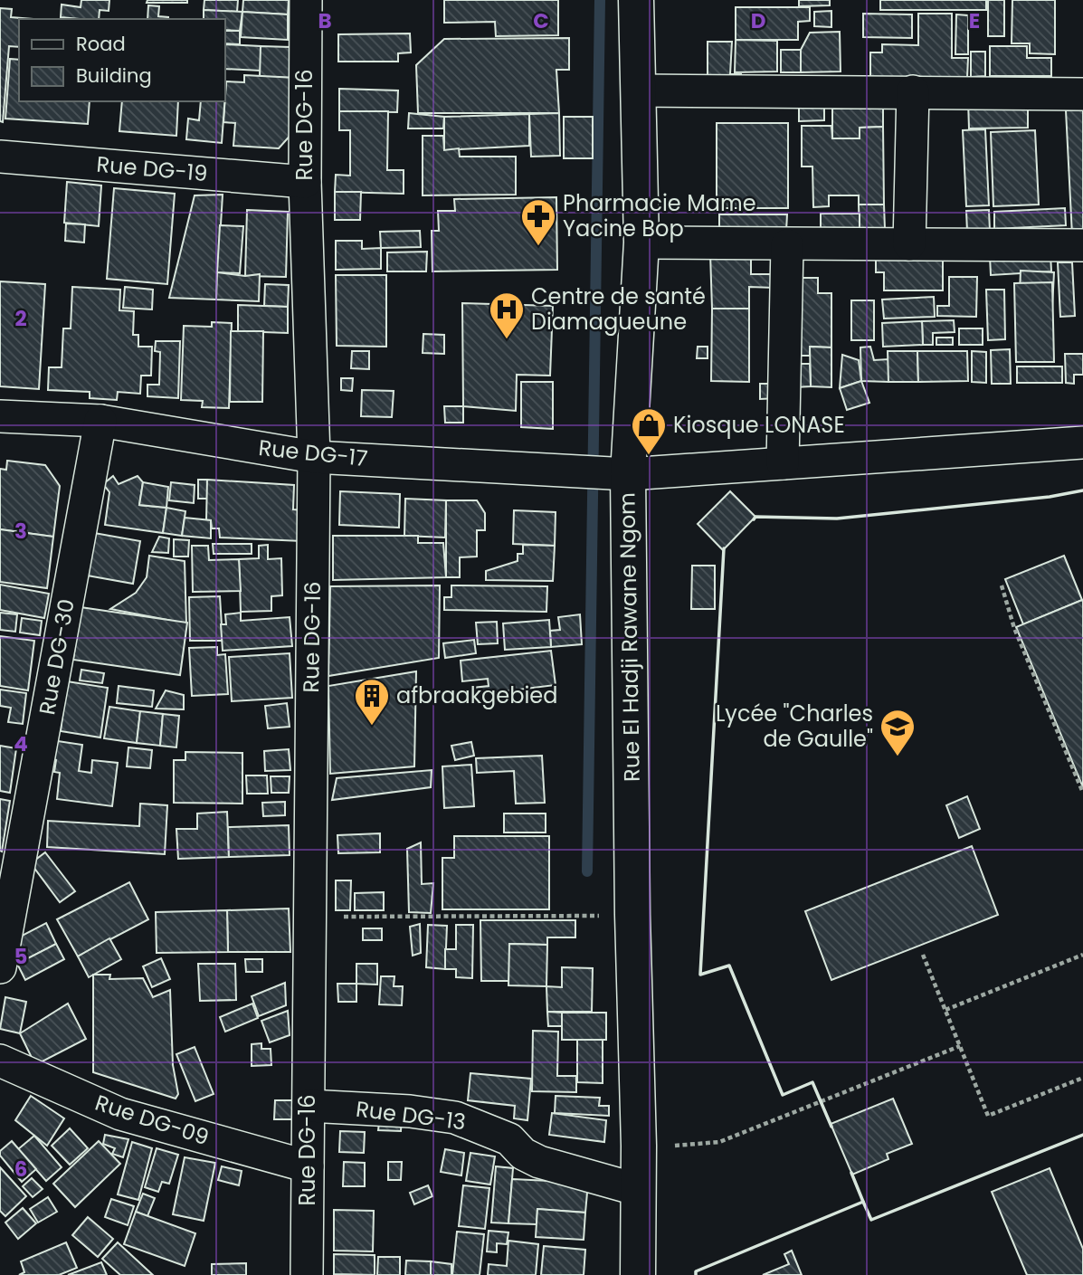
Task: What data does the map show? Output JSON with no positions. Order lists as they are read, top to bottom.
{
  "streets": {
    "street": [
      "Rue DG-16",
      "Rue DG-19",
      "Rue DG-17",
      "Rue El Hadji Rawane Ngom",
      "Rue DG-30",
      "Rue DG-13",
      "Rue DG-09"
    ]
  },
  "crossings": [
    ["Rue DG-16", "Rue DG-19"],
    ["Rue DG-16", "Rue DG-17"],
    ["Rue DG-16", "Rue DG-13"],
    ["Rue DG-16", "Rue DG-09"],
    ["Rue DG-17", "Rue El Hadji Rawane Ngom"],
    ["Rue DG-17", "Rue DG-30"],
    ["Rue El Hadji Rawane Ngom", "Rue DG-13"]
  ],
  "places": {
    "pharmacy": ["Pharmacie Mame Yacine Bop"],
    "hospital": ["Centre de santé Diamagueune"],
    "shop": ["Kiosque LONASE"],
    "building": ["afbraakgebied"],
    "school or university": ["Lycée \"Charles de Gaulle\""]
  },
  "legend": ["Road", "Building"],
  "grid": {
    "columns": [
      "B",
      "C",
      "D",
      "E"
    ],
    "rows": [
      "2",
      "3",
      "4",
      "5",
      "6"
    ]
  }
}
